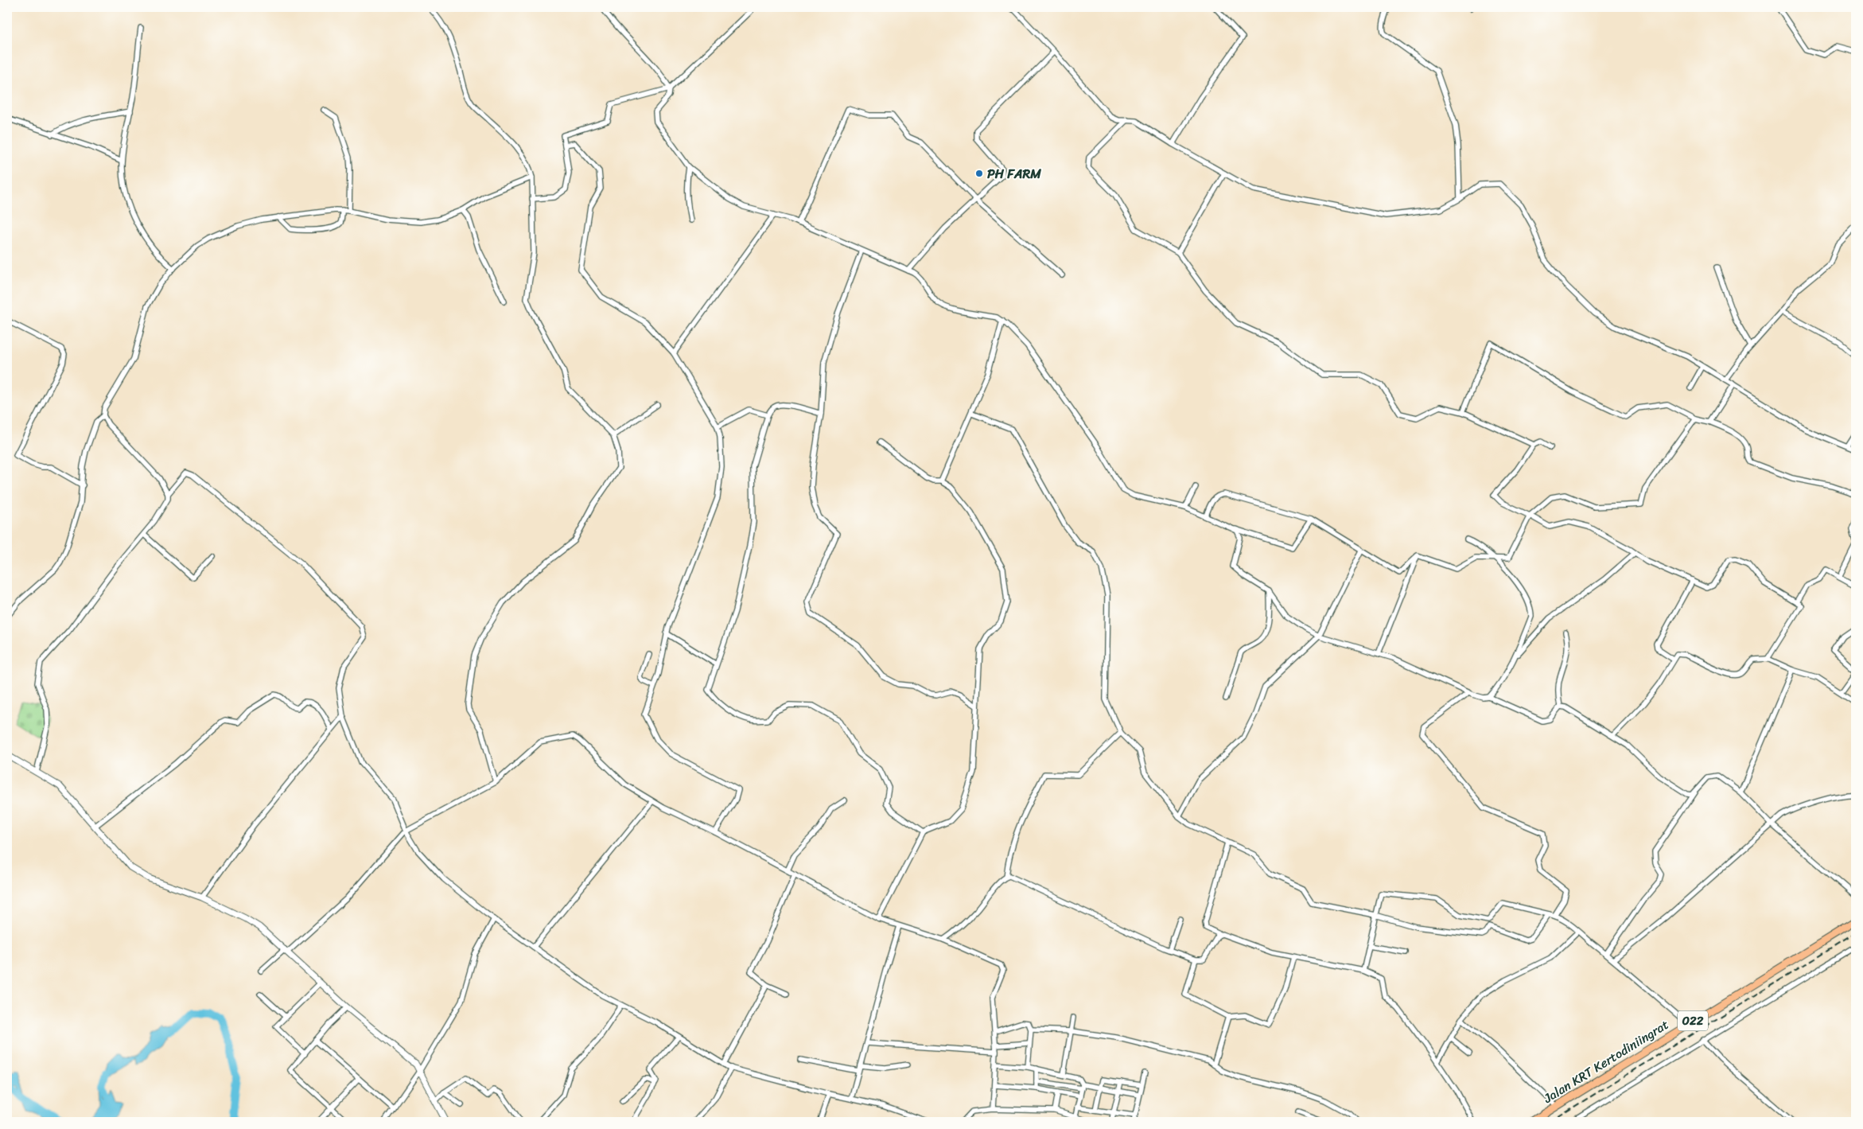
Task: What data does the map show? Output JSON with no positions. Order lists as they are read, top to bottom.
{
  "streets": {
    "main road": ["022", "Jalan KRT Kertodiniingrat"]
  },
  "places": ["PH FARM"]
}
